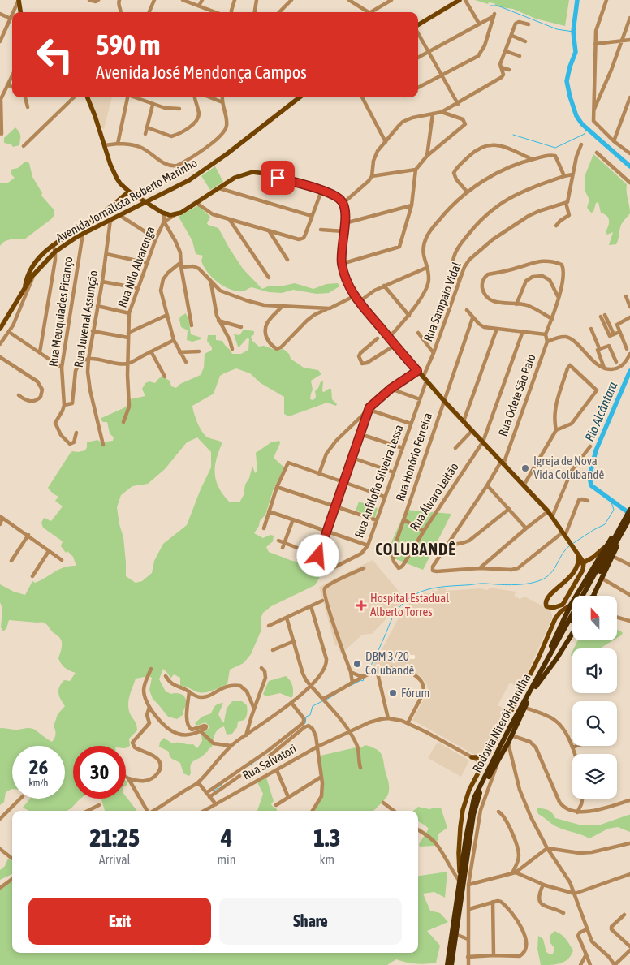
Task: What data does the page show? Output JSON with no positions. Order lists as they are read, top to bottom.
{
  "streets": {
    "highway": ["Rodovia Niterói-Manilha"],
    "main road": ["Avenida Jornalista Roberto Marinho"],
    "street": [
      "Rua Nilo Alvarenga",
      "Rua Sampaio Vidal",
      "Rua Meuquiades Picanço",
      "Rua Juvenal Assunção",
      "Rua Odete São Paio",
      "Rua Honório Ferreira",
      "Rua Anfilofio Silveira Lessa",
      "Rua Álvaro Leitão",
      "Rua Salvatori"
    ]
  },
  "crossings": [
    ["Avenida Jornalista Roberto Marinho", "Rua Meuquiades Picanço"],
    ["Avenida Jornalista Roberto Marinho", "Rua Juvenal Assunção"],
    ["Rua Sampaio Vidal", "Rua Anfilofio Silveira Lessa"],
    ["Rua Honório Ferreira", "Rua Álvaro Leitão"]
  ],
  "districts": ["COLUBANDÊ"],
  "water": ["Rio Alcântara"],
  "places": {
    "other": ["Igreja de Nova Vida Colubandê", "DBM 3/20 - Colubandê", "Fórum"],
    "health": ["Hospital Estadual Alberto Torres"]
  },
  "north": "top",
  "page": {
    "turn": ["590 m", "Avenida José Mendonça Campos"],
    "speed": "26 km/h",
    "limit": "30",
    "eta": [
      "21:25",
      "Arrival",
      "4",
      "min",
      "1.3",
      "km"
    ],
    "buttons": ["Exit", "Share"]
  }
}
